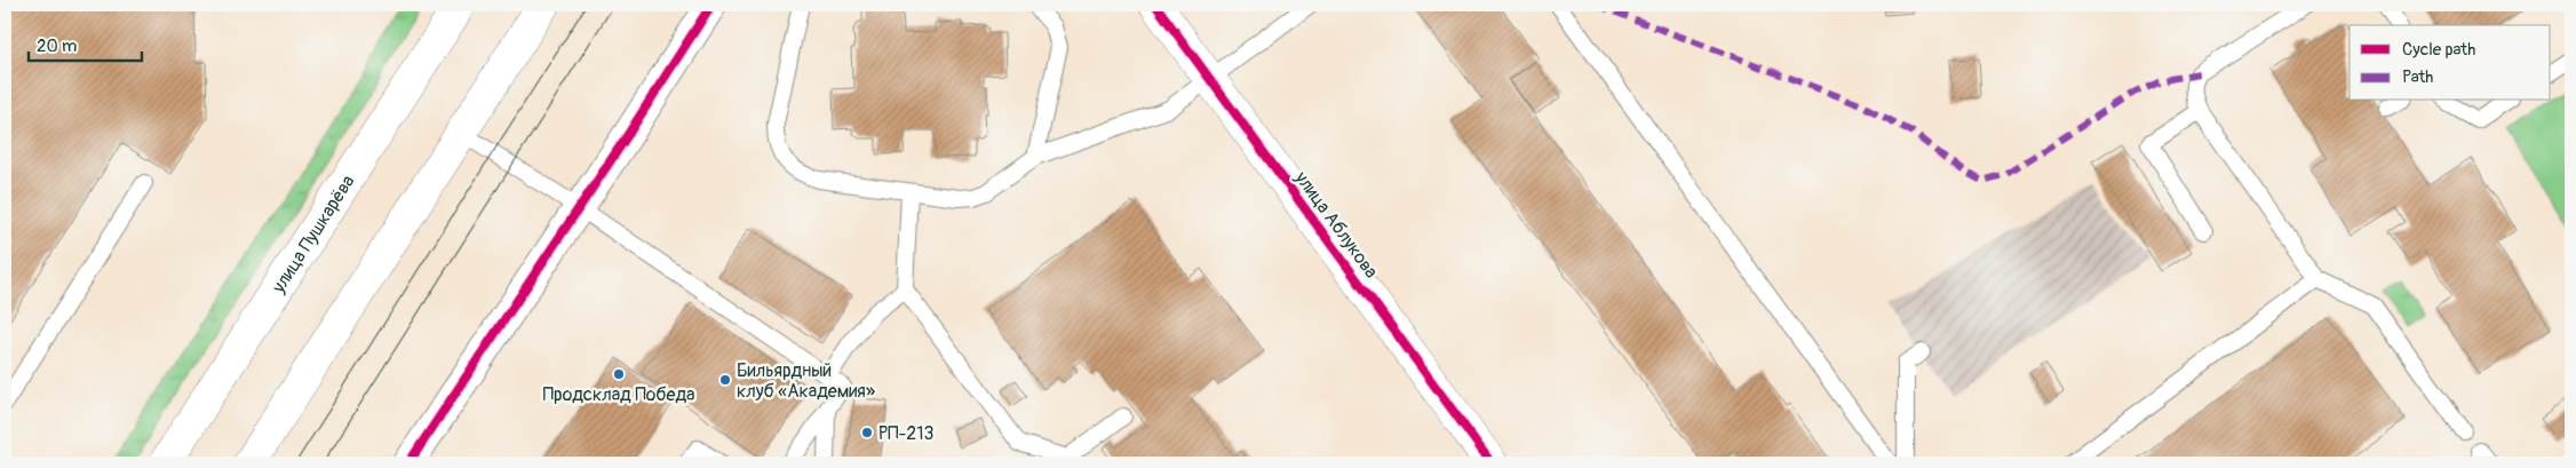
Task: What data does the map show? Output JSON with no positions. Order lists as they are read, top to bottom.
{
  "streets": {
    "main road": ["улица Аблукова", "улица Пушкарёва"]
  },
  "places": ["Продсклад Победа", "Бильярдный клуб «Академия»", "РП-213"],
  "legend": ["Cycle path", "Path"],
  "scale_bar": "20 m"
}
